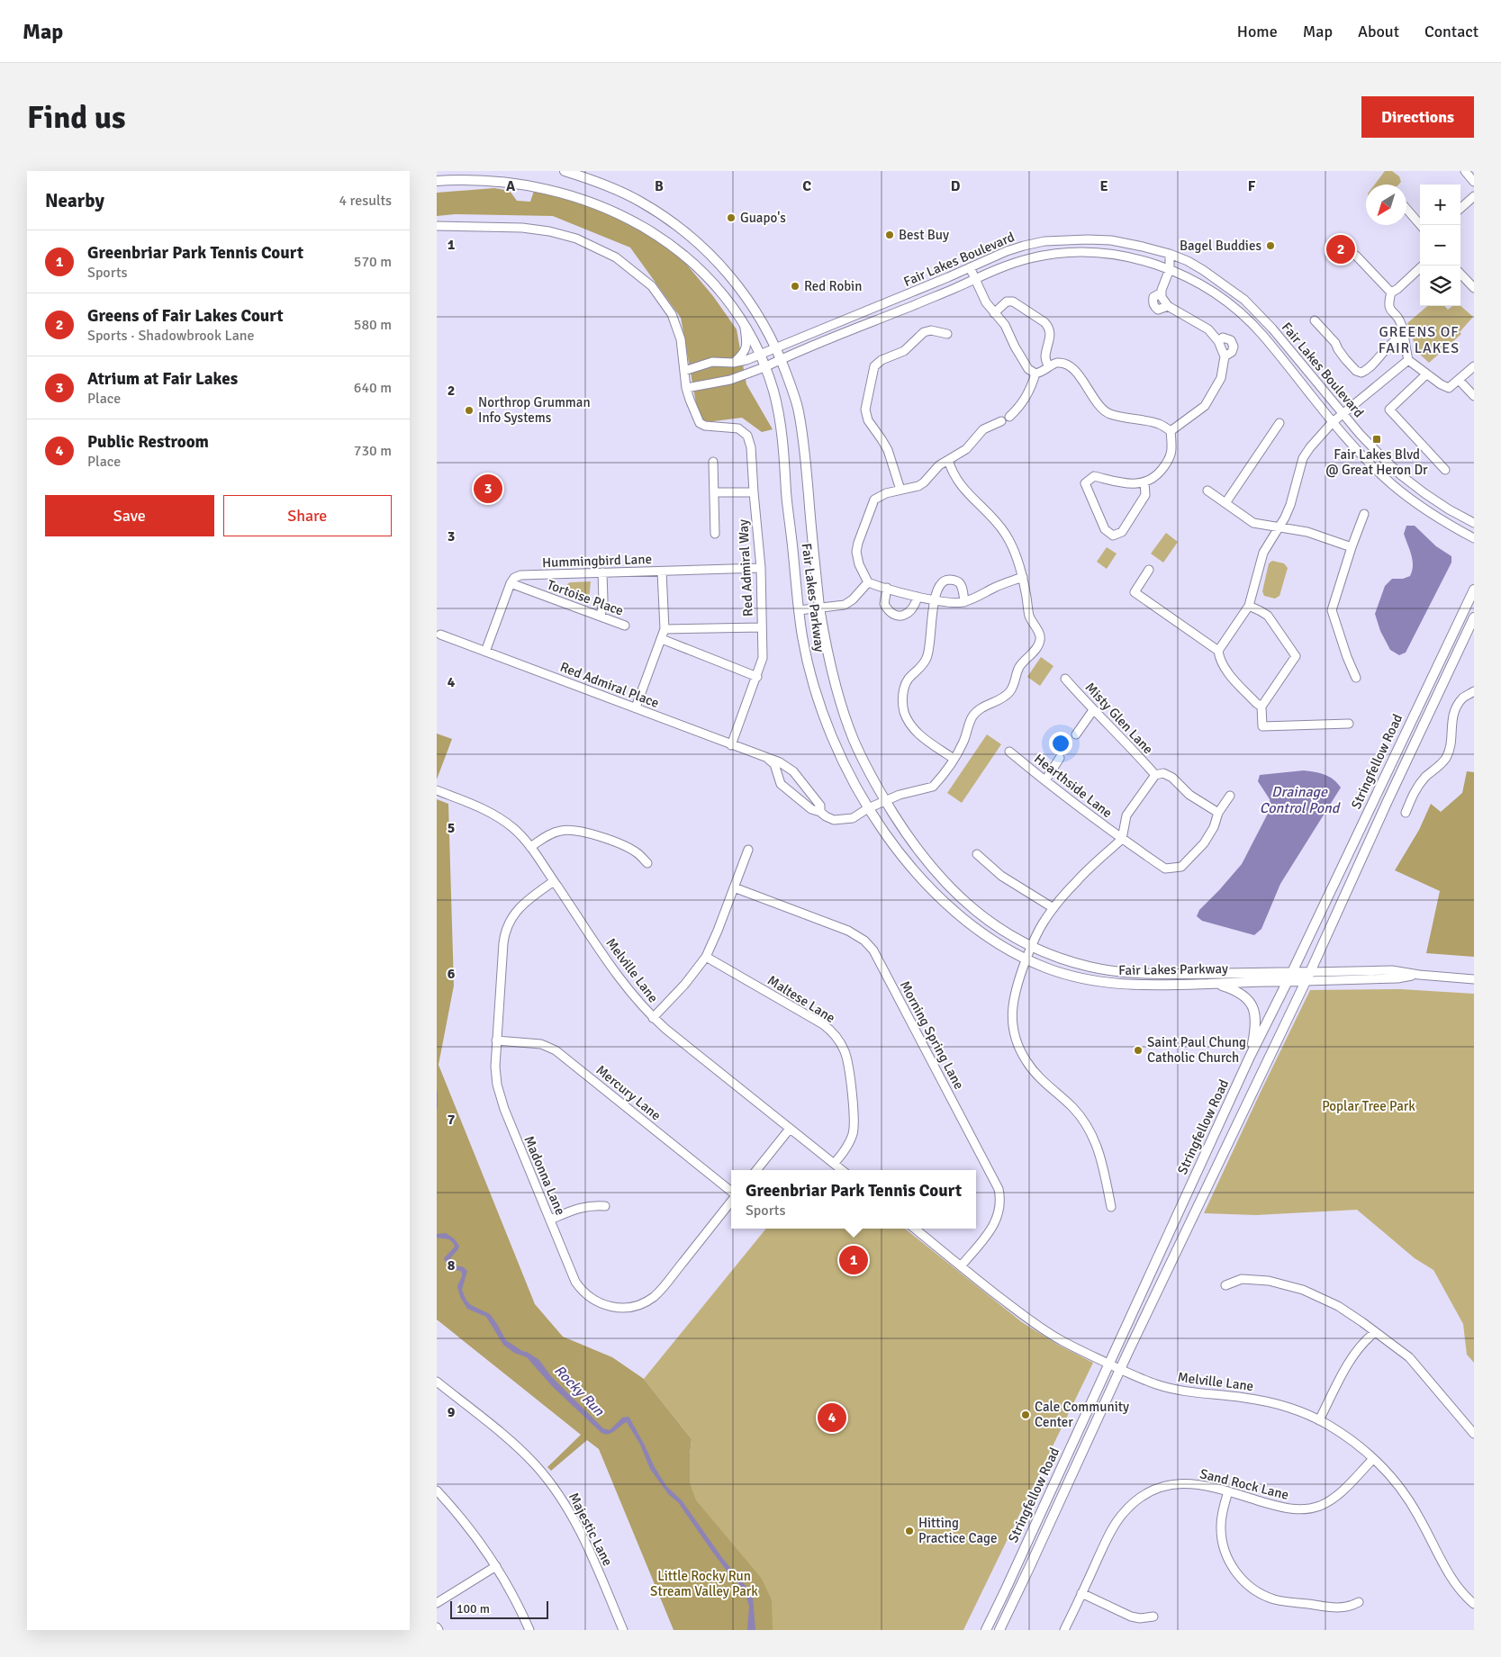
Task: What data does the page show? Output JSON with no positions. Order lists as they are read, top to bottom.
{
  "streets": {
    "main road": ["Fair Lakes Parkway", "Stringfellow Road"],
    "street": [
      "Fair Lakes Boulevard",
      "Hummingbird Lane",
      "Red Admiral Way",
      "Tortoise Place",
      "Red Admiral Place",
      "Misty Glen Lane",
      "Hearthside Lane",
      "Melville Lane",
      "Maltese Lane",
      "Morning Spring Lane",
      "Mercury Lane",
      "Madonna Lane",
      "Sand Rock Lane",
      "Majestic Lane"
    ]
  },
  "crossings": [
    ["Fair Lakes Boulevard", "Red Admiral Way"],
    ["Fair Lakes Boulevard", "Fair Lakes Parkway"],
    ["Hummingbird Lane", "Red Admiral Way"],
    ["Hummingbird Lane", "Tortoise Place"],
    ["Red Admiral Way", "Red Admiral Place"],
    ["Fair Lakes Parkway", "Stringfellow Road"],
    ["Misty Glen Lane", "Hearthside Lane"],
    ["Stringfellow Road", "Melville Lane"],
    ["Melville Lane", "Maltese Lane"],
    ["Melville Lane", "Morning Spring Lane"],
    ["Melville Lane", "Madonna Lane"],
    ["Melville Lane", "Sand Rock Lane"],
    ["Mercury Lane", "Madonna Lane"]
  ],
  "districts": ["GREENS OF FAIR LAKES"],
  "water": ["Drainage Control Pond", "Rocky Run"],
  "parks": ["Poplar Tree Park", "Little Rocky Run Stream Valley Park"],
  "places": {
    "other": [
      "Guapo's",
      "Best Buy",
      "Bagel Buddies",
      "Red Robin",
      "Northrop Grumman Info Systems",
      "Saint Paul Chung Catholic Church",
      "Cale Community Center",
      "Hitting Practice Cage"
    ],
    "transit": ["Fair Lakes Blvd @ Great Heron Dr"]
  },
  "scale_bar": "100 m",
  "north": "bottom left",
  "page": {
    "header": "Map",
    "nav": [
      "Home",
      "Map",
      "About",
      "Contact"
    ],
    "buttons": [
      "Directions",
      ["Save", "Share"]
    ],
    "title": "Find us",
    "heading": ["Nearby", "4 results"],
    "map_buttons": ["+", "−"],
    "list": [
      {
        "mark": "1",
        "name": "Greenbriar Park Tennis Court",
        "note": "Sports",
        "value": "570 m"
      },
      {
        "mark": "2",
        "name": "Greens of Fair Lakes Court",
        "note": "Sports · Shadowbrook Lane",
        "value": "580 m"
      },
      {
        "mark": "3",
        "name": "Atrium at Fair Lakes",
        "note": "Place",
        "value": "640 m"
      },
      {
        "mark": "4",
        "name": "Public Restroom",
        "note": "Place",
        "value": "730 m"
      }
    ],
    "pins": [
      "2",
      "3",
      "1",
      "4"
    ],
    "popup": ["Greenbriar Park Tennis Court", "Sports"],
    "scale": "100 m"
  },
  "grid": {
    "columns": [
      "A",
      "B",
      "C",
      "D",
      "E",
      "F"
    ],
    "rows": [
      "1",
      "2",
      "3",
      "4",
      "5",
      "6",
      "7",
      "8",
      "9"
    ]
  }
}
